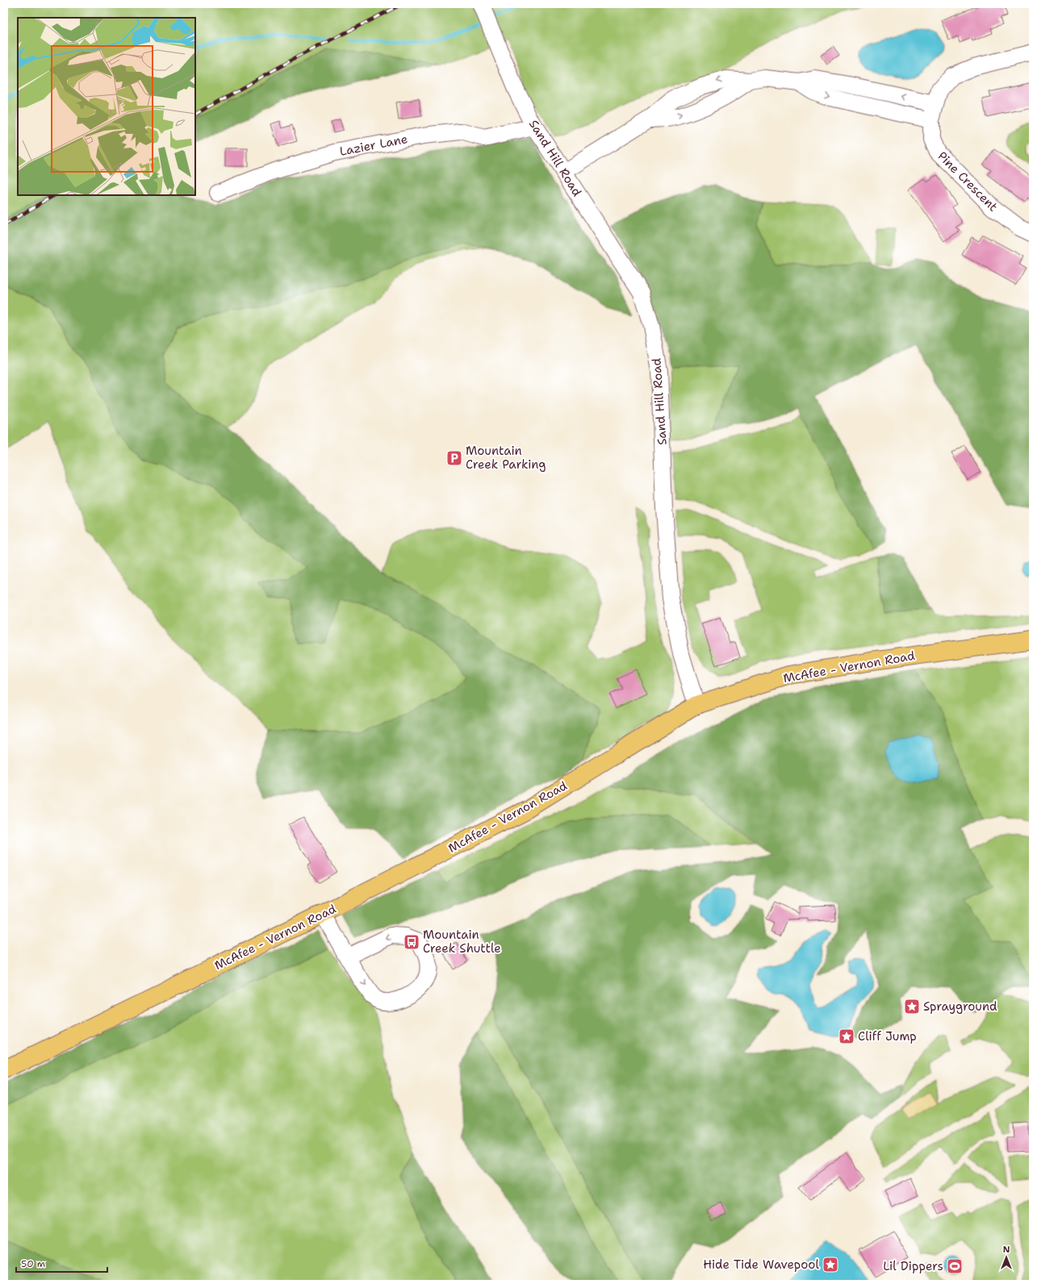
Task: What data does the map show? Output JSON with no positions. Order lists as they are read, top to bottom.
{
  "streets": {
    "main road": ["McAfee - Vernon Road"],
    "street": ["Lazier Lane", "Sand Hill Road", "Pine Crescent"]
  },
  "crossings": [
    ["Lazier Lane", "Sand Hill Road"],
    ["Sand Hill Road", "McAfee - Vernon Road"]
  ],
  "places": {
    "parking": ["Mountain Creek Parking"],
    "bus stop": ["Mountain Creek Shuttle"],
    "place": ["Sprayground", "Cliff Jump", "Hide Tide Wavepool"],
    "sports": ["Lil Dippers"]
  },
  "scale_bar": "50 m",
  "north": "top"
}
